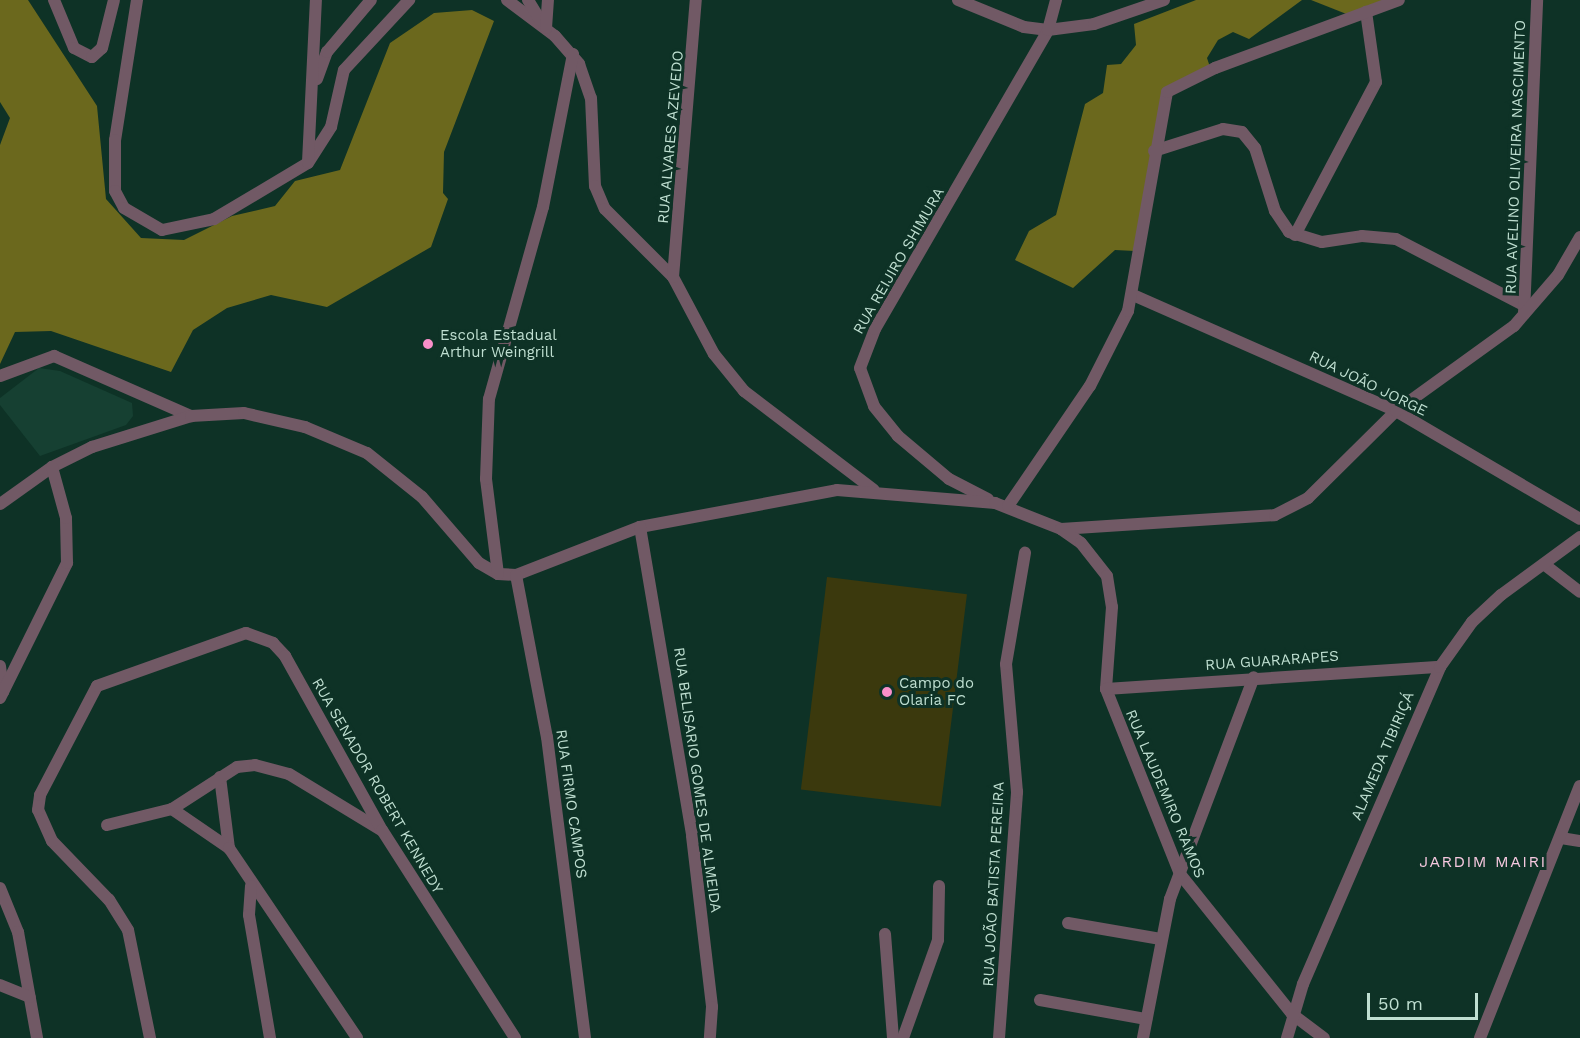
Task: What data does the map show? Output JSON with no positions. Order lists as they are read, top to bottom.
{
  "streets": {
    "street": [
      "RUA ALVARES AZEVEDO",
      "RUA AVELINO OLIVEIRA NASCIMENTO",
      "RUA REIJIRO SHIMURA",
      "RUA JOÃO JORGE",
      "RUA GUARARAPES",
      "ALAMEDA TIBIRIÇÁ",
      "RUA BELISARIO GOMES DE ALMEIDA",
      "RUA SENADOR ROBERT KENNEDY",
      "RUA LAUDEMIRO RAMOS",
      "RUA FIRMO CAMPOS",
      "RUA JOÃO BATISTA PEREIRA"
    ]
  },
  "crossings": [
    ["RUA GUARARAPES", "ALAMEDA TIBIRIÇÁ"],
    ["RUA GUARARAPES", "RUA LAUDEMIRO RAMOS"],
    ["ALAMEDA TIBIRIÇÁ", "RUA LAUDEMIRO RAMOS"]
  ],
  "districts": ["JARDIM MAIRI"],
  "places": ["Escola Estadual Arthur Weingrill", "Campo do Olaria FC"],
  "scale_bar": "50 m"
}
